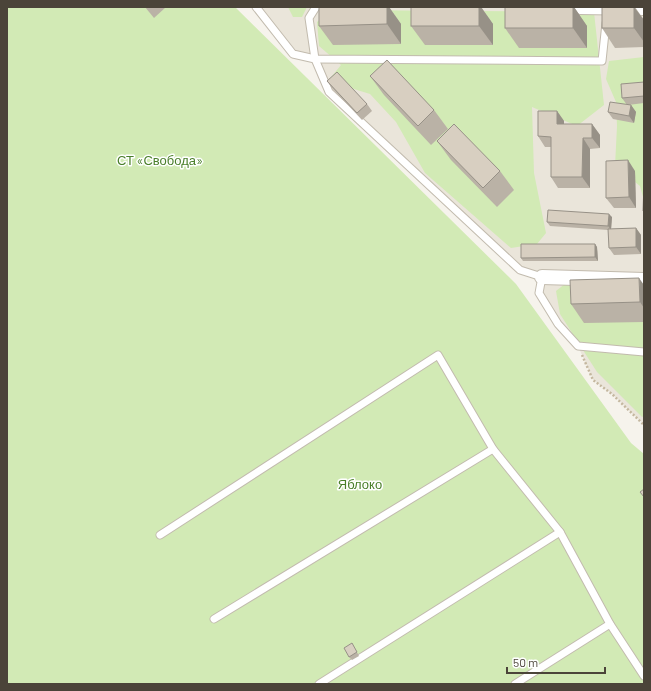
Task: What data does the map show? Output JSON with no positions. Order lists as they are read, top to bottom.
{
  "parks": ["СТ «Свобода»", "Яблоко"],
  "scale_bar": "50 m"
}
